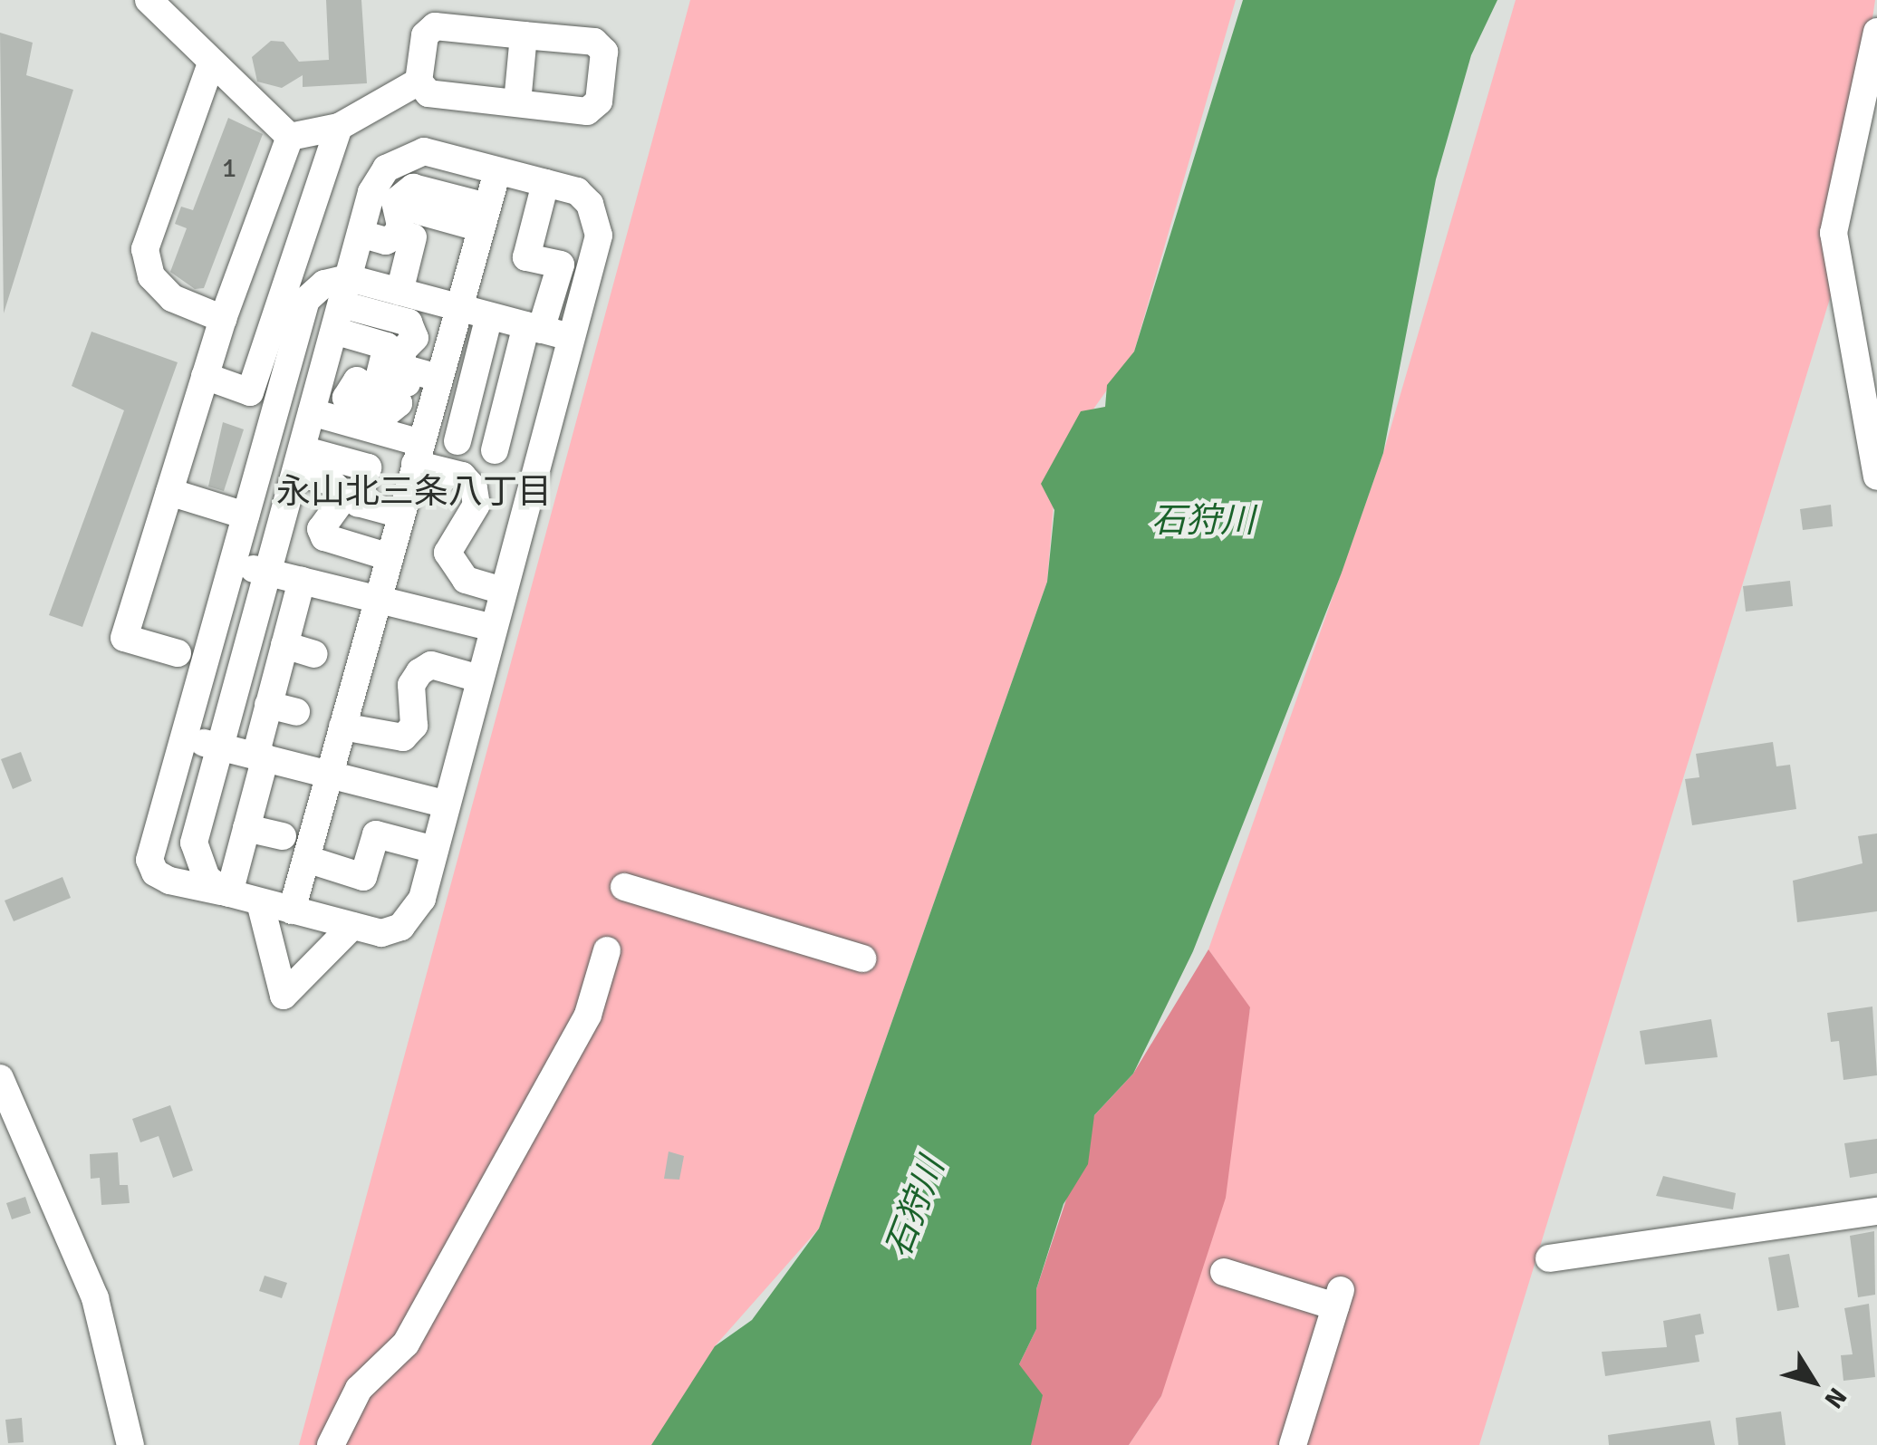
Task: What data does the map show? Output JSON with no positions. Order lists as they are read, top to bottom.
{
  "districts": ["永山北三条八丁目"],
  "water": ["石狩川"],
  "house_numbers": ["1"],
  "north": "bottom right"
}
